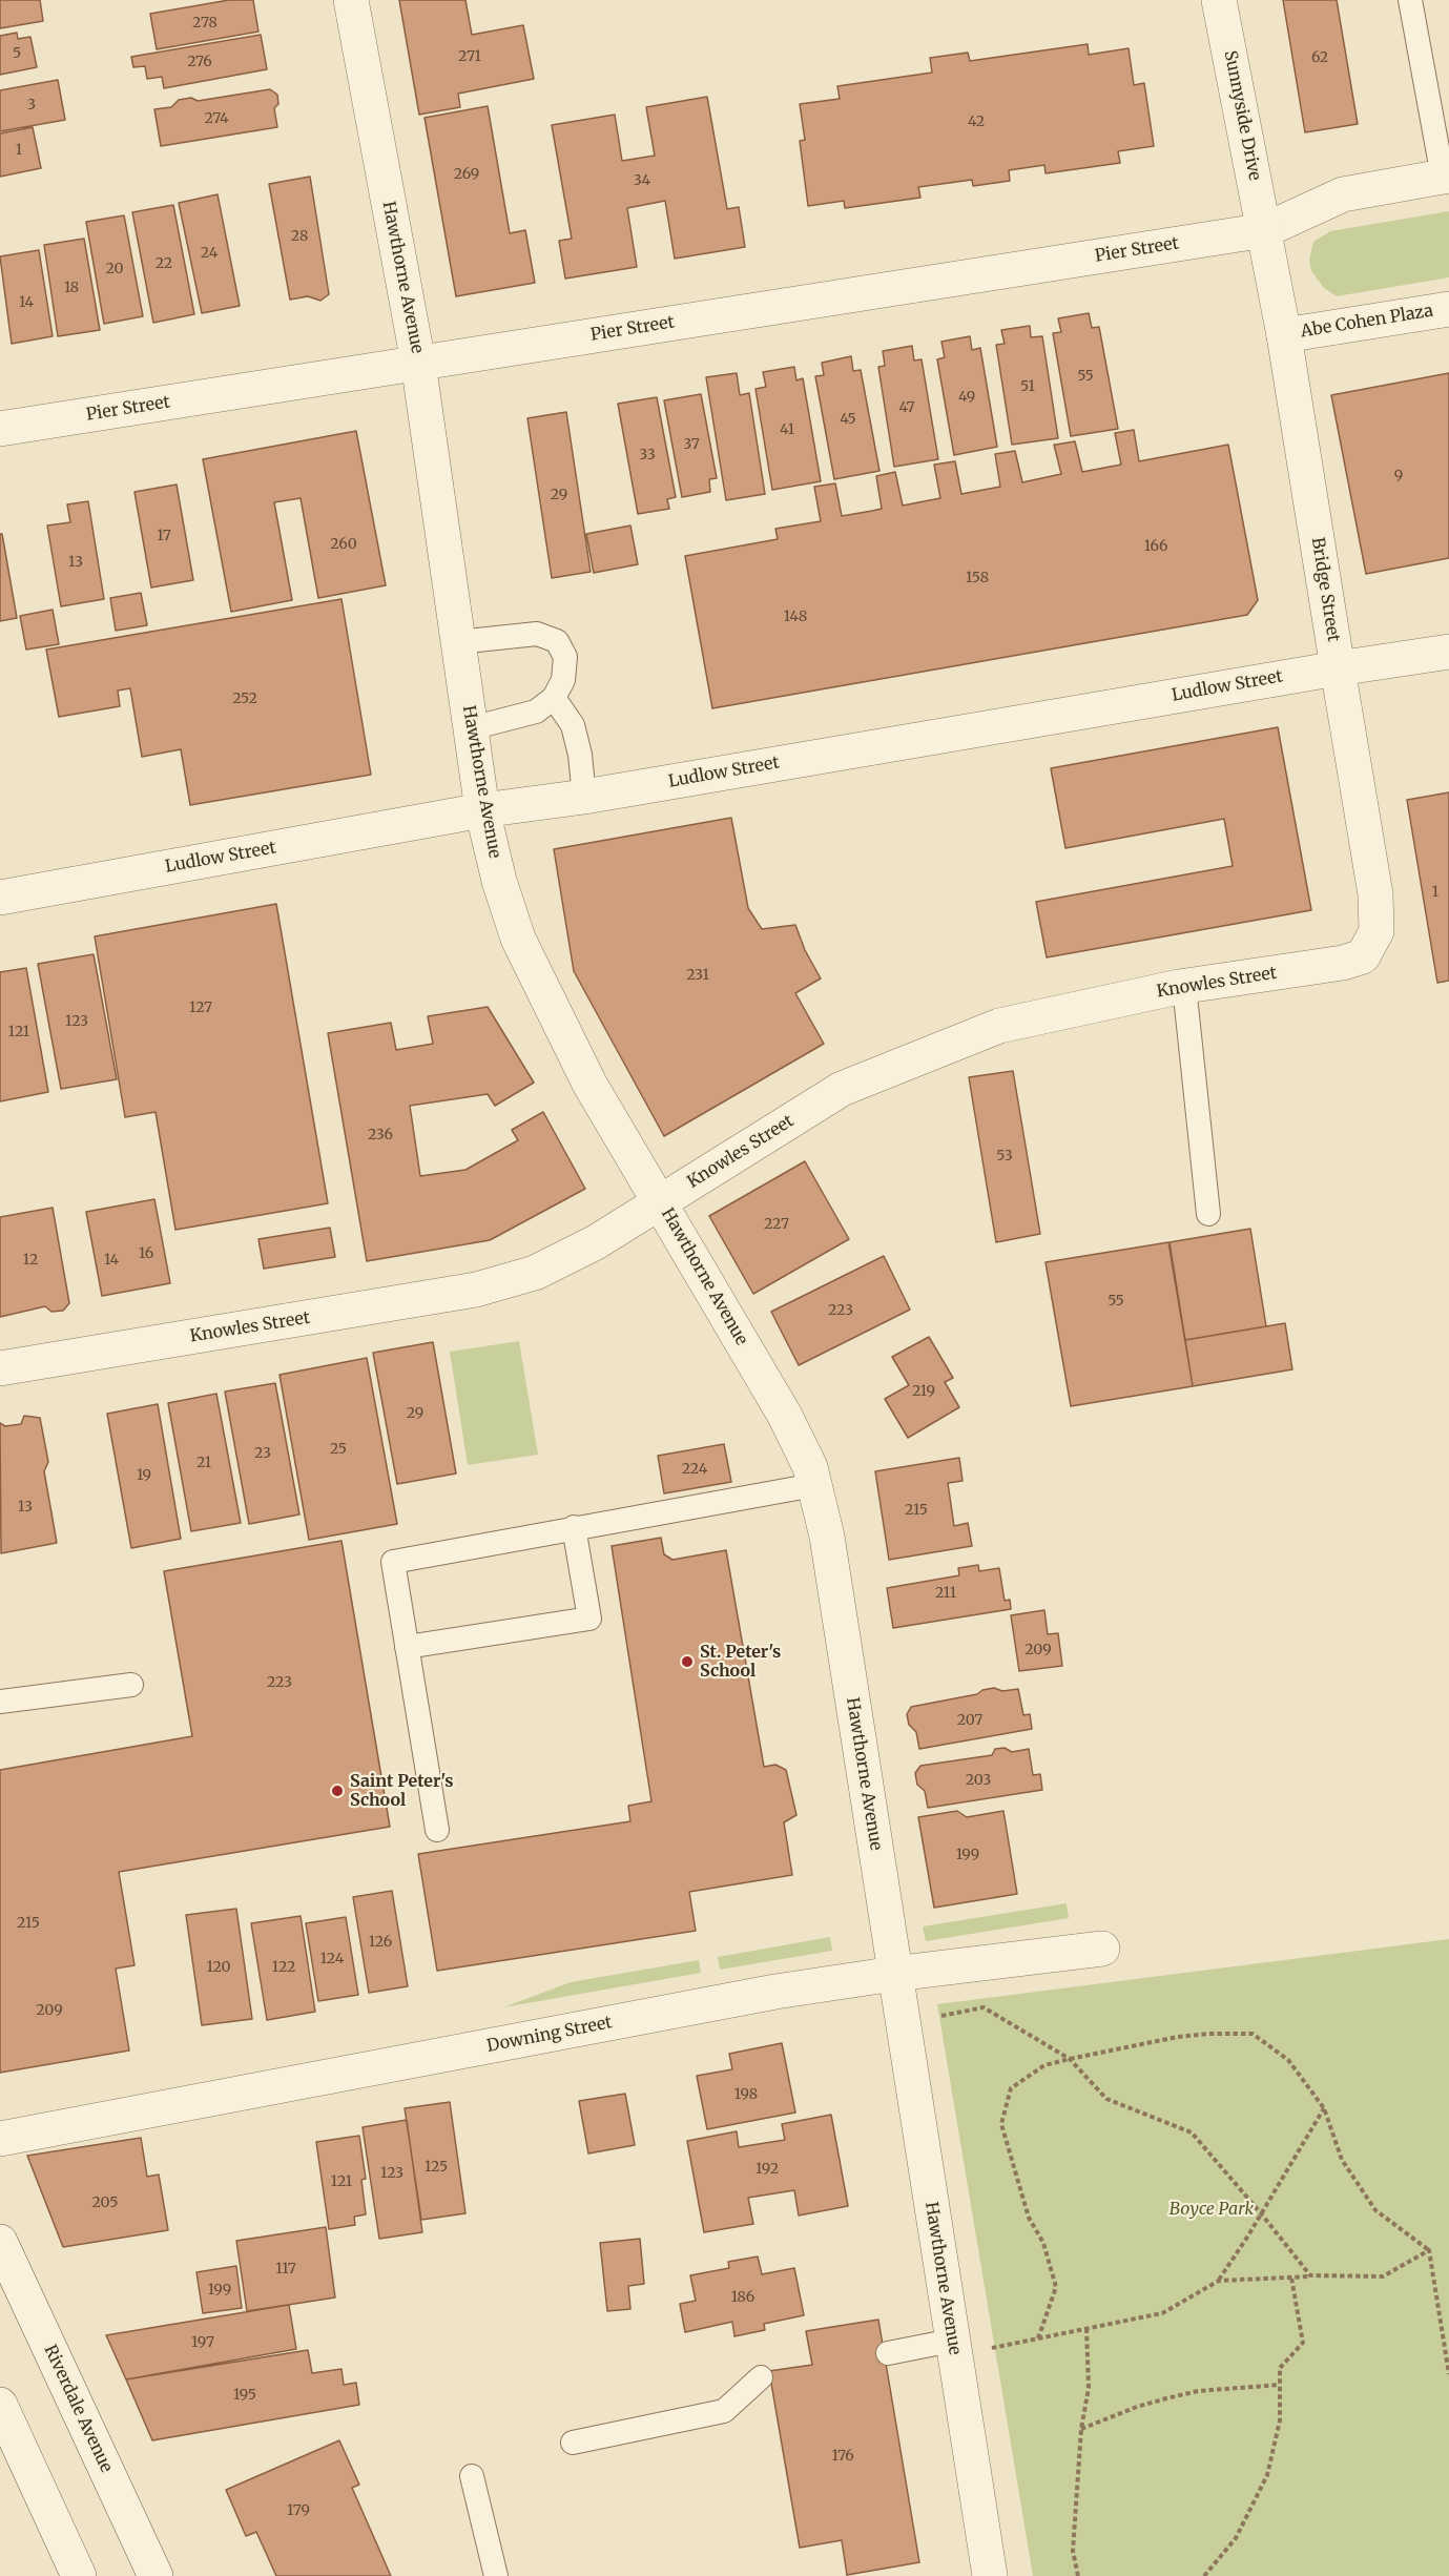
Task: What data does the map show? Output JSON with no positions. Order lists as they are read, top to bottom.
{
  "streets": {
    "street": [
      "Sunnyside Drive",
      "Pier Street",
      "Hawthorne Avenue",
      "Abe Cohen Plaza",
      "Bridge Street",
      "Ludlow Street",
      "Knowles Street",
      "Downing Street",
      "Riverdale Avenue"
    ]
  },
  "crossings": [
    ["Sunnyside Drive", "Pier Street"],
    ["Sunnyside Drive", "Bridge Street"],
    ["Pier Street", "Hawthorne Avenue"],
    ["Pier Street", "Bridge Street"],
    ["Hawthorne Avenue", "Ludlow Street"],
    ["Hawthorne Avenue", "Knowles Street"],
    ["Hawthorne Avenue", "Downing Street"],
    ["Abe Cohen Plaza", "Bridge Street"],
    ["Bridge Street", "Ludlow Street"],
    ["Bridge Street", "Knowles Street"]
  ],
  "parks": ["Boyce Park"],
  "places": ["St. Peter's School", "Saint Peter's School"],
  "house_numbers": [
    "278",
    "5",
    "271",
    "62",
    "276",
    "3",
    "274",
    "42",
    "1",
    "269",
    "34",
    "28",
    "24",
    "22",
    "20",
    "18",
    "14",
    "55",
    "51",
    "49",
    "47",
    "45",
    "41",
    "37",
    "33",
    "9",
    "29",
    "17",
    "260",
    "166",
    "13",
    "158",
    "148",
    "252",
    "1",
    "231",
    "127",
    "123",
    "121",
    "236",
    "53",
    "227",
    "16",
    "12",
    "14",
    "55",
    "223",
    "219",
    "29",
    "25",
    "23",
    "21",
    "224",
    "19",
    "13",
    "215",
    "211",
    "209",
    "223",
    "207",
    "203",
    "199",
    "215",
    "126",
    "124",
    "120",
    "122",
    "209",
    "198",
    "125",
    "192",
    "123",
    "121",
    "205",
    "117",
    "199",
    "186",
    "197",
    "195",
    "176",
    "179"
  ]
}
